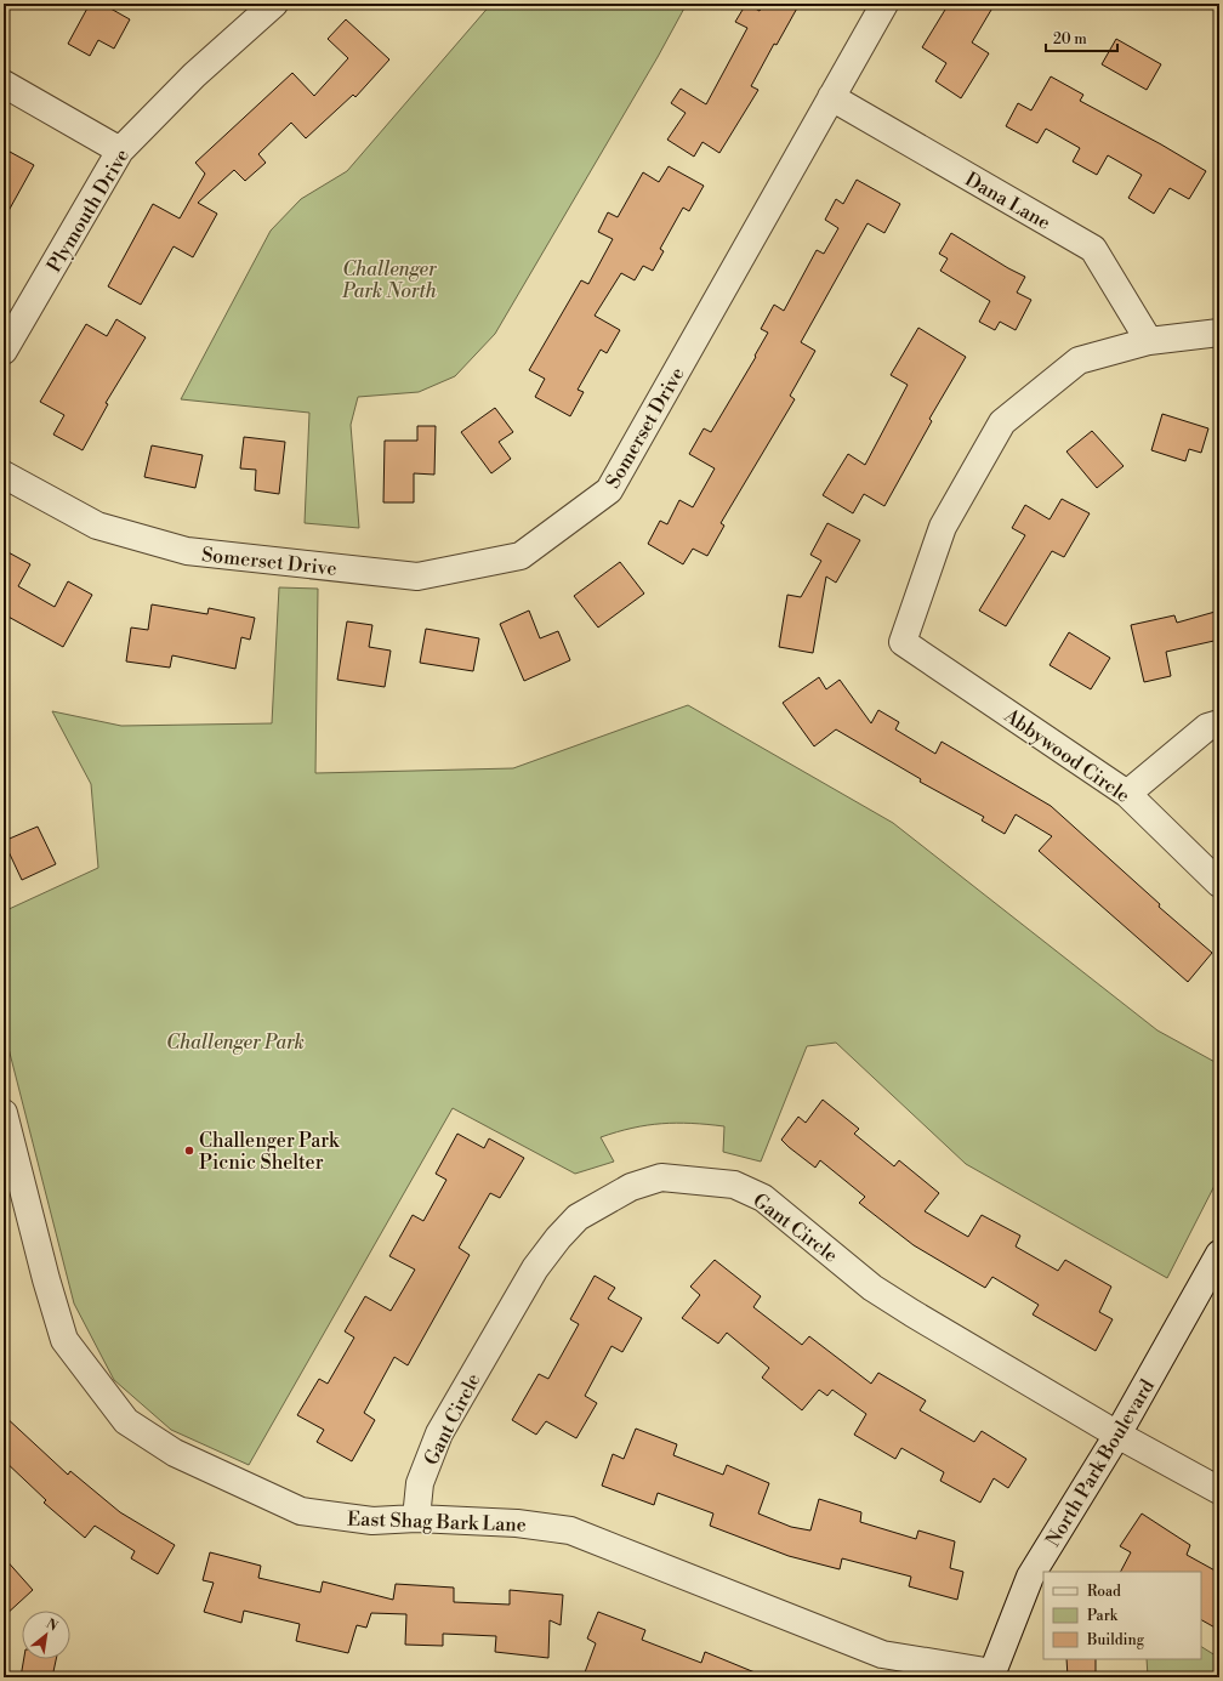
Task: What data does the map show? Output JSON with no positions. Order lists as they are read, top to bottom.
{
  "streets": {
    "street": [
      "Dana Lane",
      "Plymouth Drive",
      "Somerset Drive",
      "Abbywood Circle",
      "Gant Circle",
      "North Park Boulevard",
      "East Shag Bark Lane"
    ]
  },
  "crossings": [
    ["Dana Lane", "Somerset Drive"],
    ["Dana Lane", "Abbywood Circle"],
    ["Gant Circle", "North Park Boulevard"],
    ["Gant Circle", "East Shag Bark Lane"],
    ["North Park Boulevard", "East Shag Bark Lane"]
  ],
  "parks": ["Challenger Park North", "Challenger Park"],
  "places": ["Challenger Park Picnic Shelter"],
  "legend": ["Road", "Park", "Building"],
  "scale_bar": "20 m",
  "north": "top right"
}
